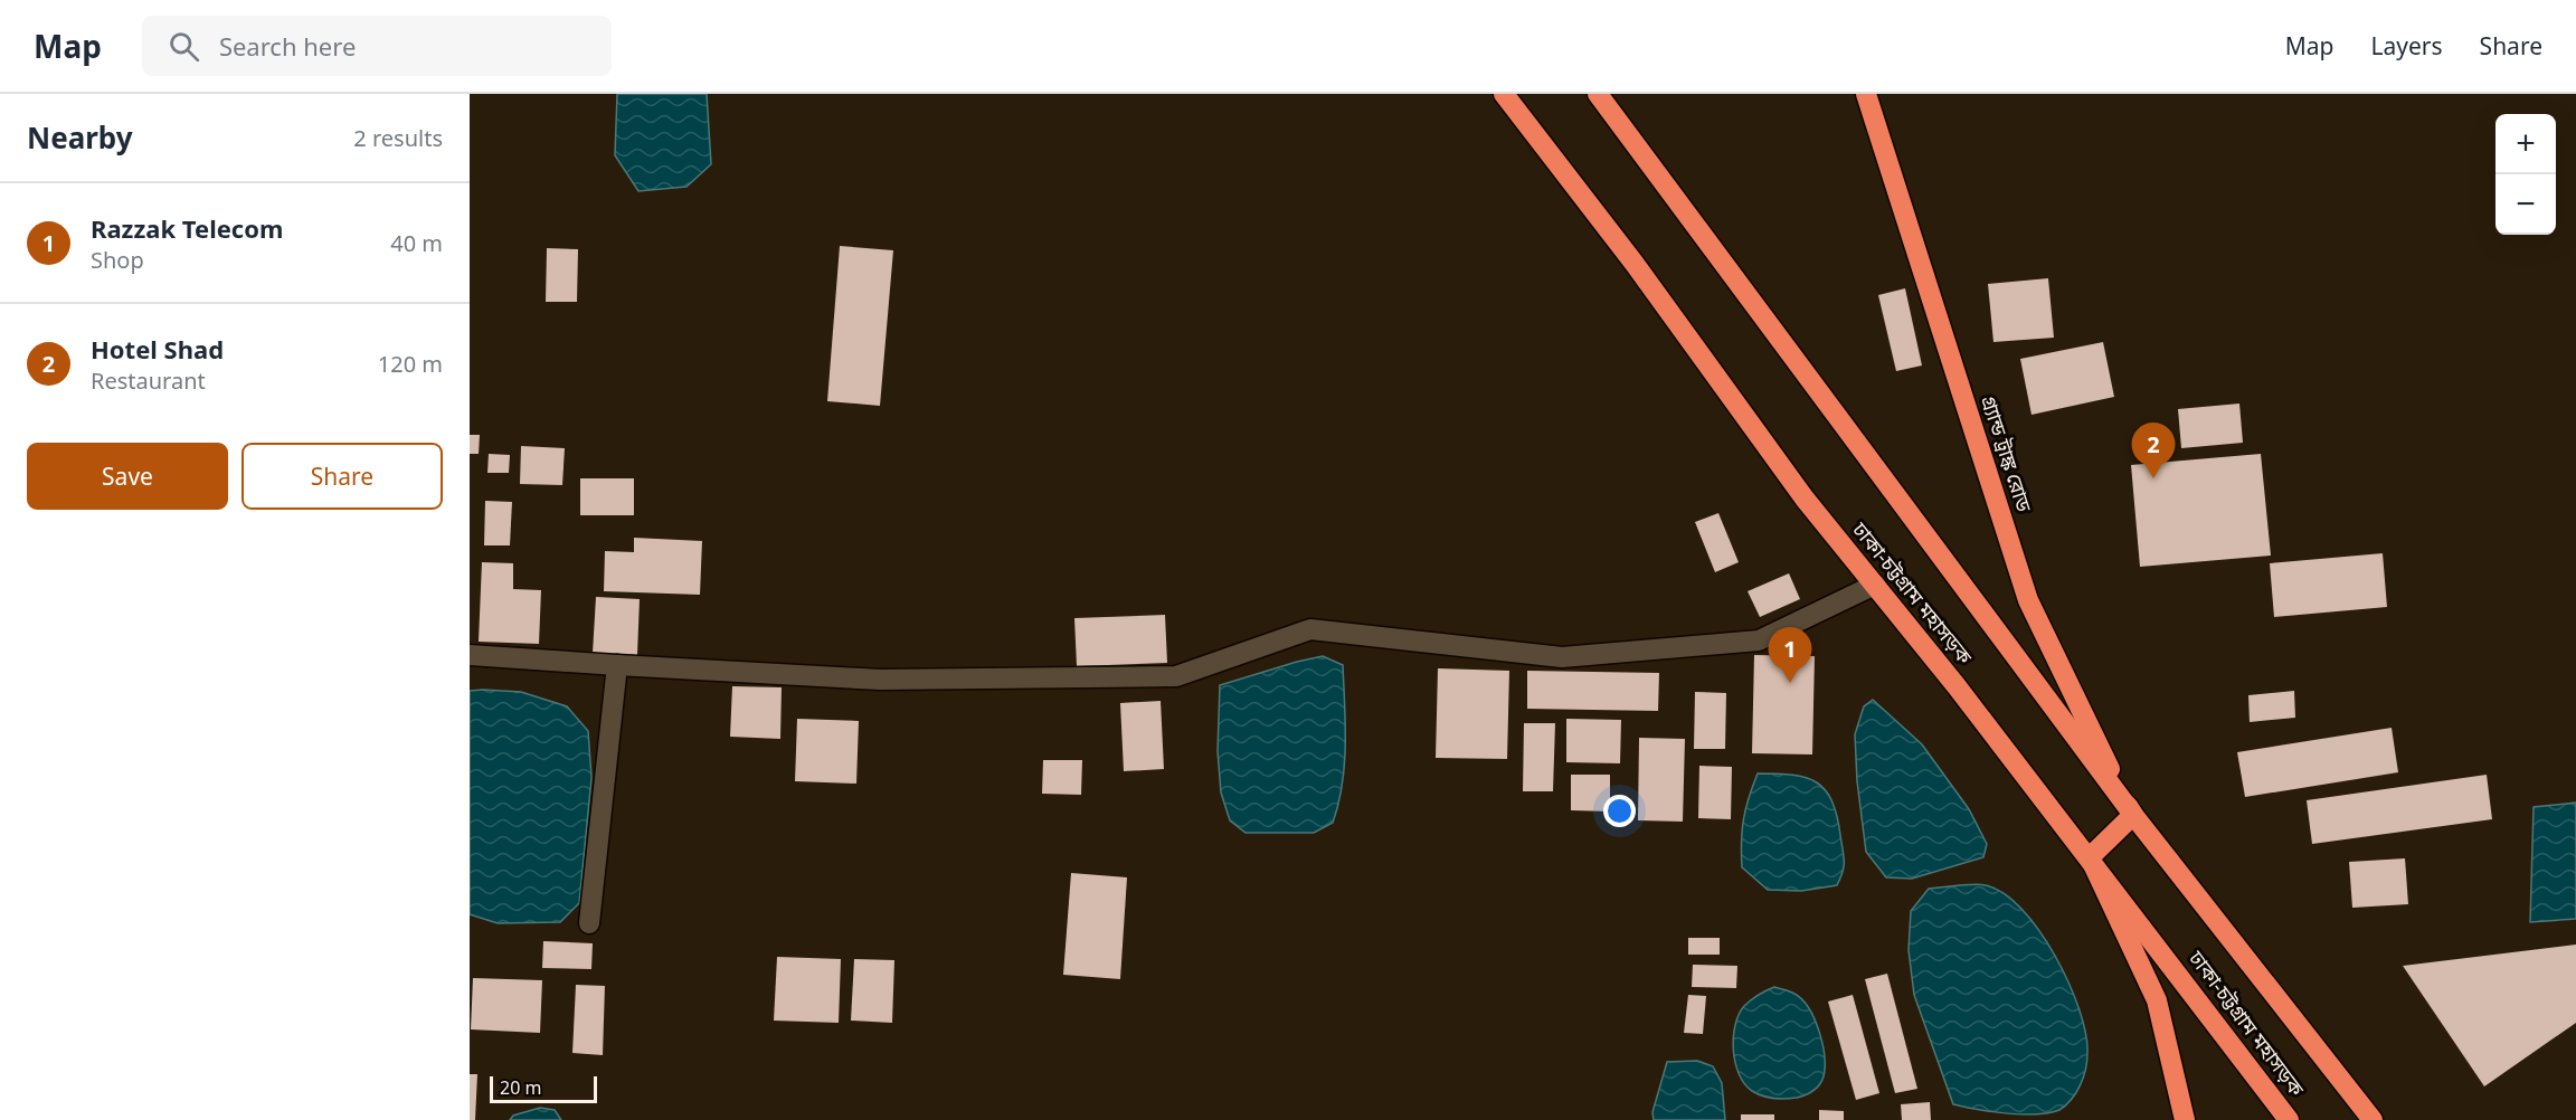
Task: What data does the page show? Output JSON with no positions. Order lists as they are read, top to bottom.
{
  "streets": {
    "highway": ["গ্র্যান্ড ট্রাঙ্ক রোড", "ঢাকা-চট্টগ্রাম মহাসড়ক"]
  },
  "crossings": [
    ["গ্র্যান্ড ট্রাঙ্ক রোড", "ঢাকা-চট্টগ্রাম মহাসড়ক"]
  ],
  "scale_bar": "20 m",
  "page": {
    "header": "Map",
    "search": "Search here",
    "nav": ["Map", "Layers", "Share"],
    "heading": ["Nearby", "2 results"],
    "map_buttons": ["+", "−"],
    "list": [
      {
        "mark": "1",
        "name": "Razzak Telecom",
        "note": "Shop",
        "value": "40 m"
      },
      {
        "mark": "2",
        "name": "Hotel Shad",
        "note": "Restaurant",
        "value": "120 m"
      }
    ],
    "buttons": ["Save", "Share"],
    "pins": ["2", "1"],
    "scale": "20 m"
  }
}
